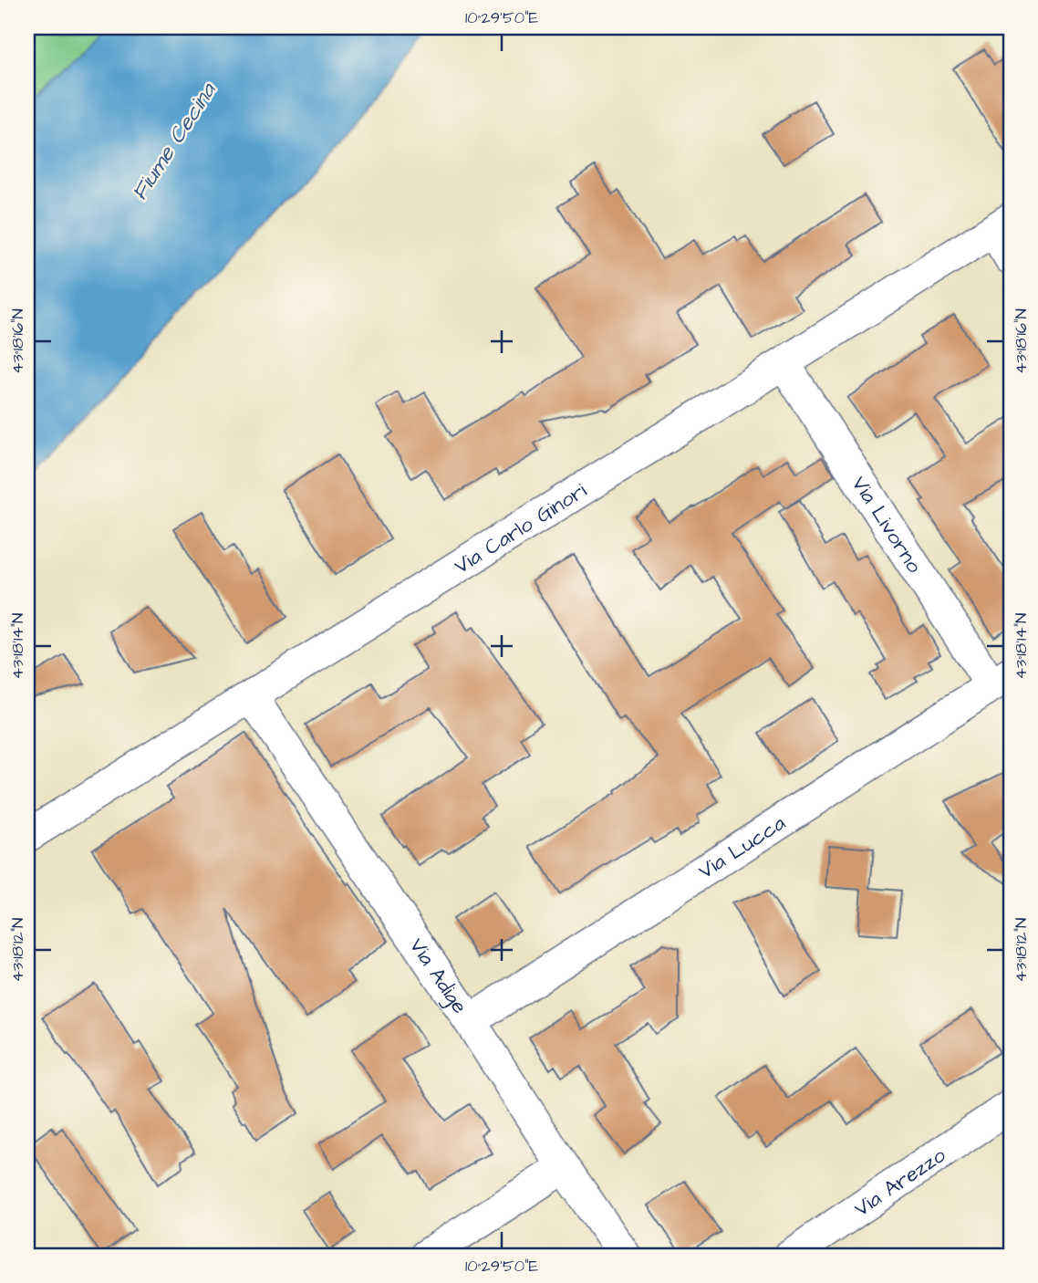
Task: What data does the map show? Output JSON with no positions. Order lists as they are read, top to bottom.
{
  "streets": {
    "street": [
      "Via Livorno",
      "Via Carlo Ginori",
      "Via Lucca",
      "Via Adige",
      "Via Arezzo"
    ]
  },
  "crossings": [
    ["Via Livorno", "Via Carlo Ginori"],
    ["Via Livorno", "Via Lucca"],
    ["Via Carlo Ginori", "Via Adige"],
    ["Via Lucca", "Via Adige"]
  ],
  "water": ["Fiume Cecina"],
  "coordinates": [
    "10°29'50\"E",
    "43°18'16\"N",
    "43°18'14\"N",
    "43°18'12\"N"
  ]
}
